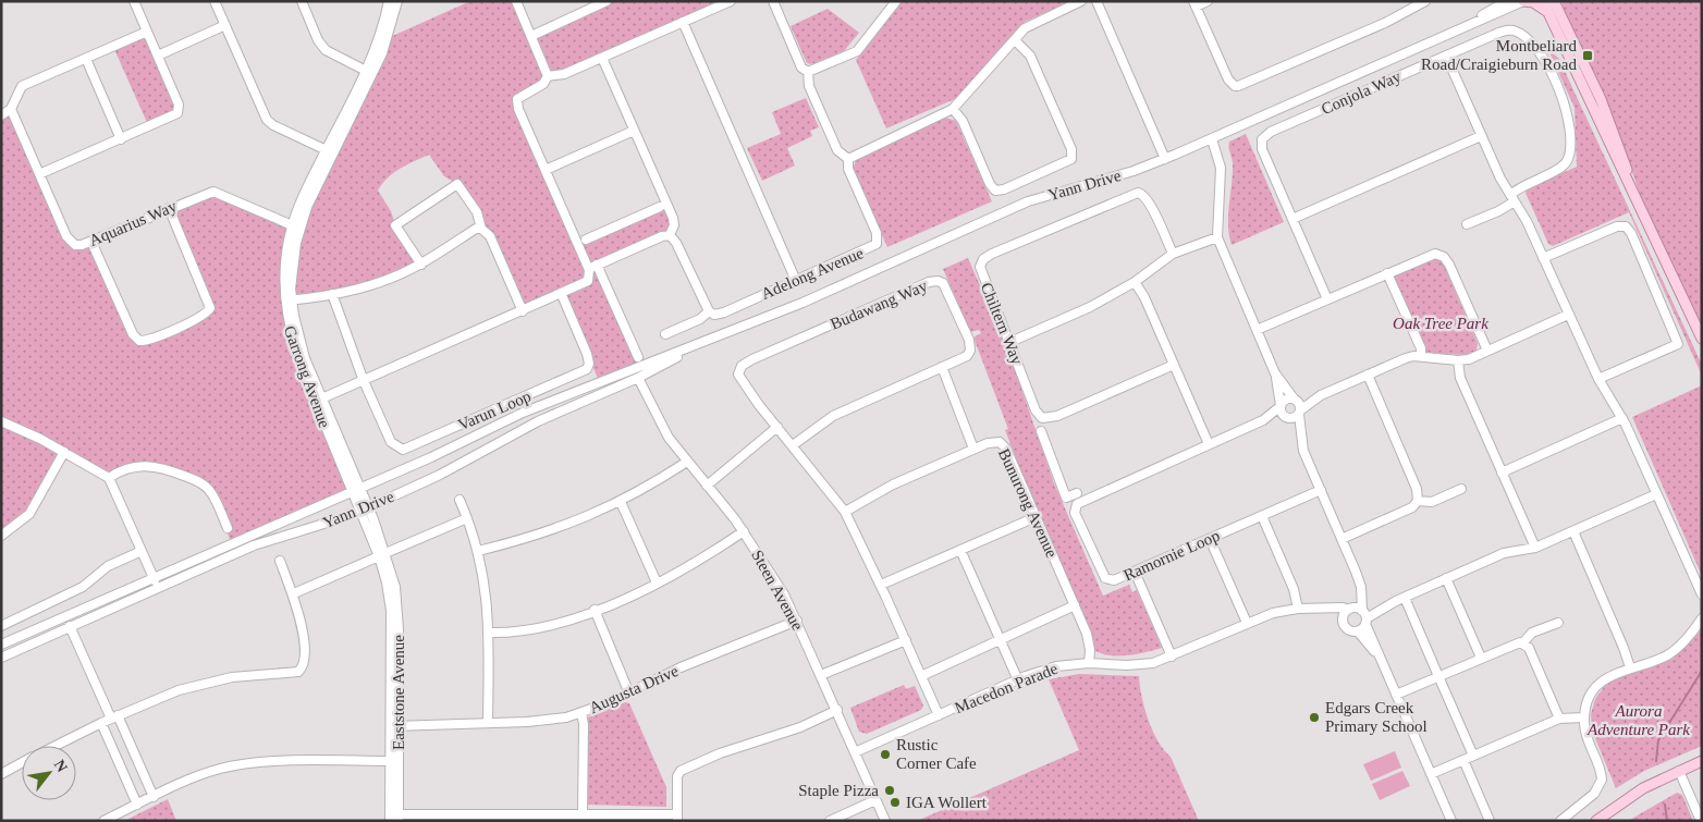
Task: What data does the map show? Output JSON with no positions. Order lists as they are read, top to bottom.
{
  "streets": {
    "street": [
      "Conjola Way",
      "Yann Drive",
      "Aquarius Way",
      "Adelong Avenue",
      "Budawang Way",
      "Chiltern Way",
      "Garrong Avenue",
      "Varun Loop",
      "Bunurong Avenue",
      "Ramornie Loop",
      "Steen Avenue",
      "Macedon Parade",
      "Augusta Drive",
      "Eaststone Avenue"
    ]
  },
  "crossings": [
    ["Yann Drive", "Garrong Avenue"],
    ["Yann Drive", "Steen Avenue"],
    ["Aquarius Way", "Garrong Avenue"],
    ["Garrong Avenue", "Eaststone Avenue"],
    ["Bunurong Avenue", "Macedon Parade"],
    ["Steen Avenue", "Macedon Parade"],
    ["Steen Avenue", "Augusta Drive"],
    ["Augusta Drive", "Eaststone Avenue"]
  ],
  "parks": ["Oak Tree Park", "Aurora Adventure Park"],
  "places": {
    "transit": ["Montbeliard Road/Craigieburn Road"],
    "other": [
      "Edgars Creek Primary School",
      "Rustic Corner Cafe",
      "Staple Pizza",
      "IGA Wollert"
    ]
  },
  "north": "top right"
}
